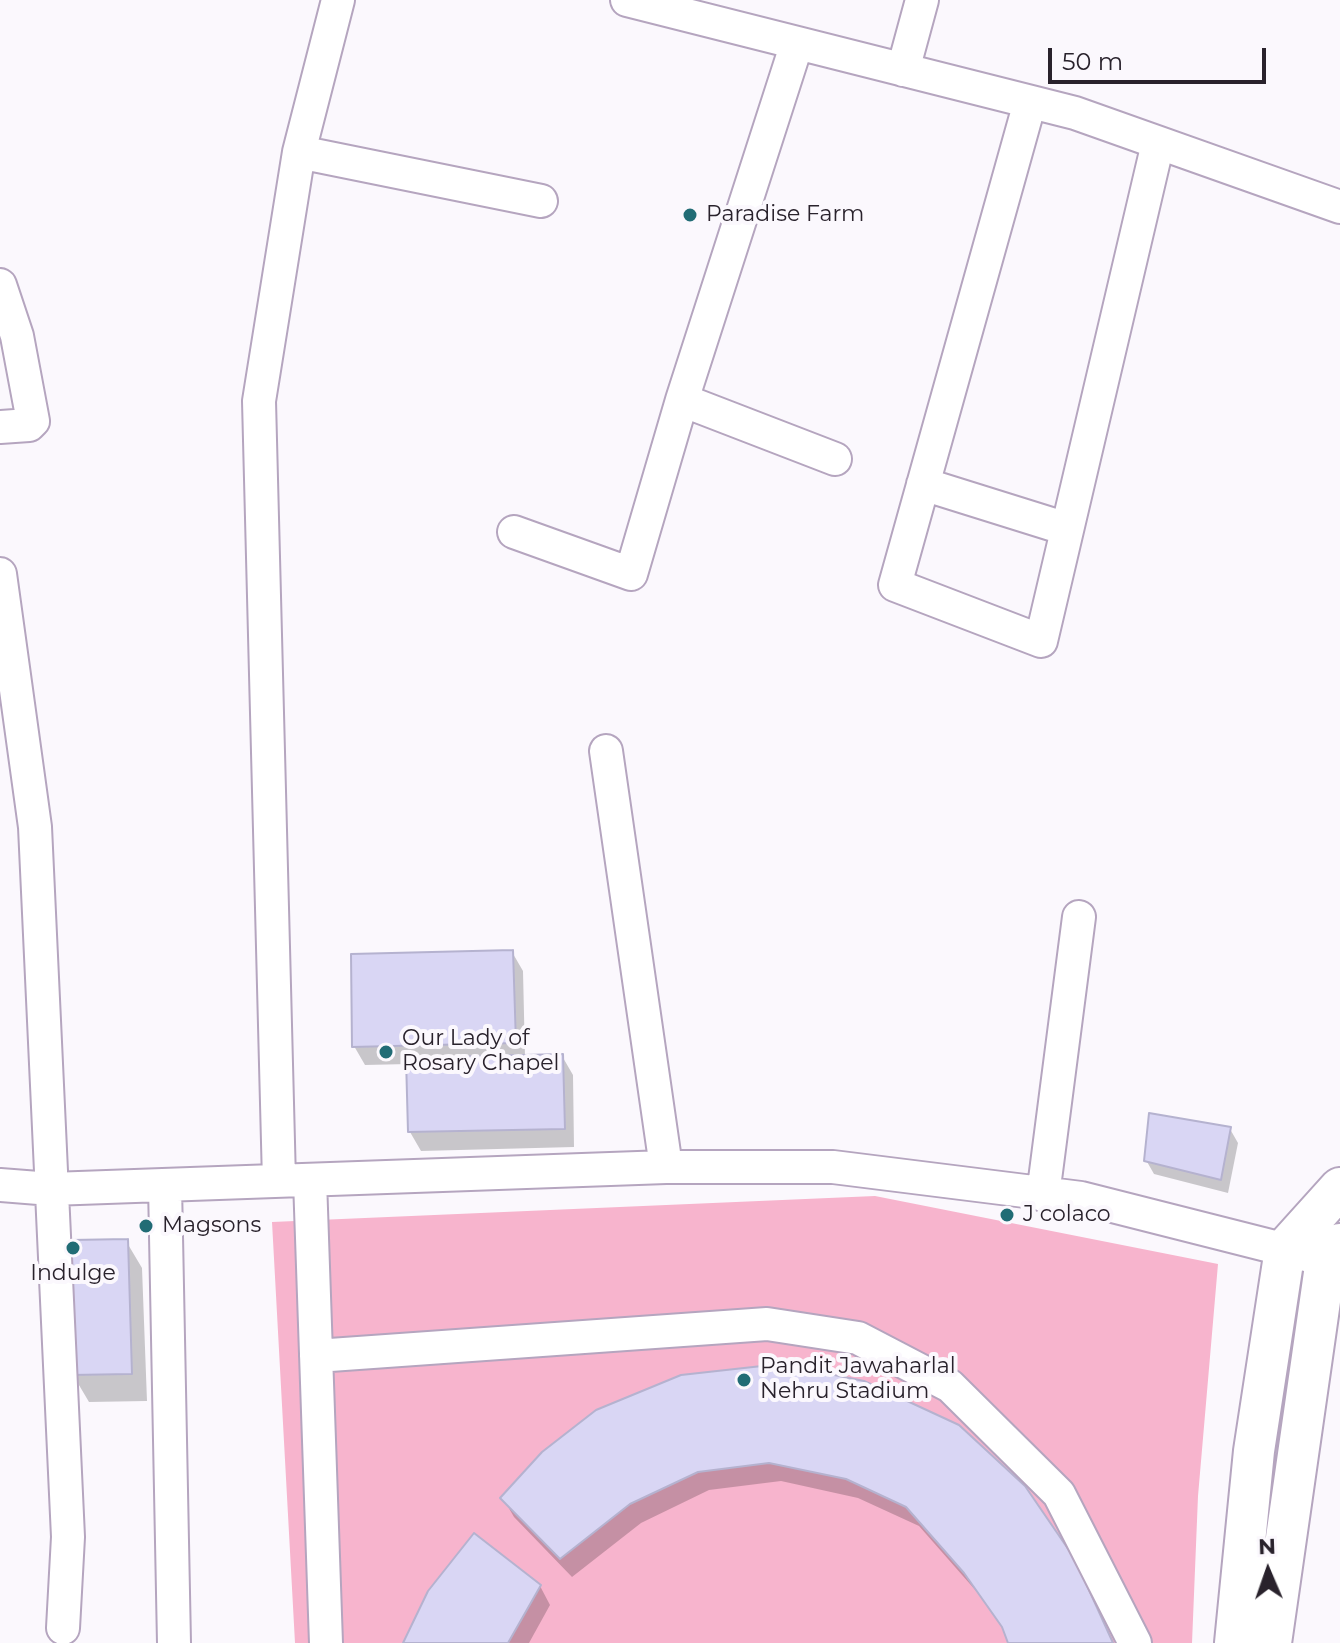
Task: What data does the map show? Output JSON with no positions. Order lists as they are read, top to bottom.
{
  "places": [
    "Paradise Farm",
    "Our Lady of Rosary Chapel",
    "J colaco",
    "Magsons",
    "Indulge",
    "Pandit Jawaharlal Nehru Stadium"
  ],
  "scale_bar": "50 m",
  "north": "top"
}
